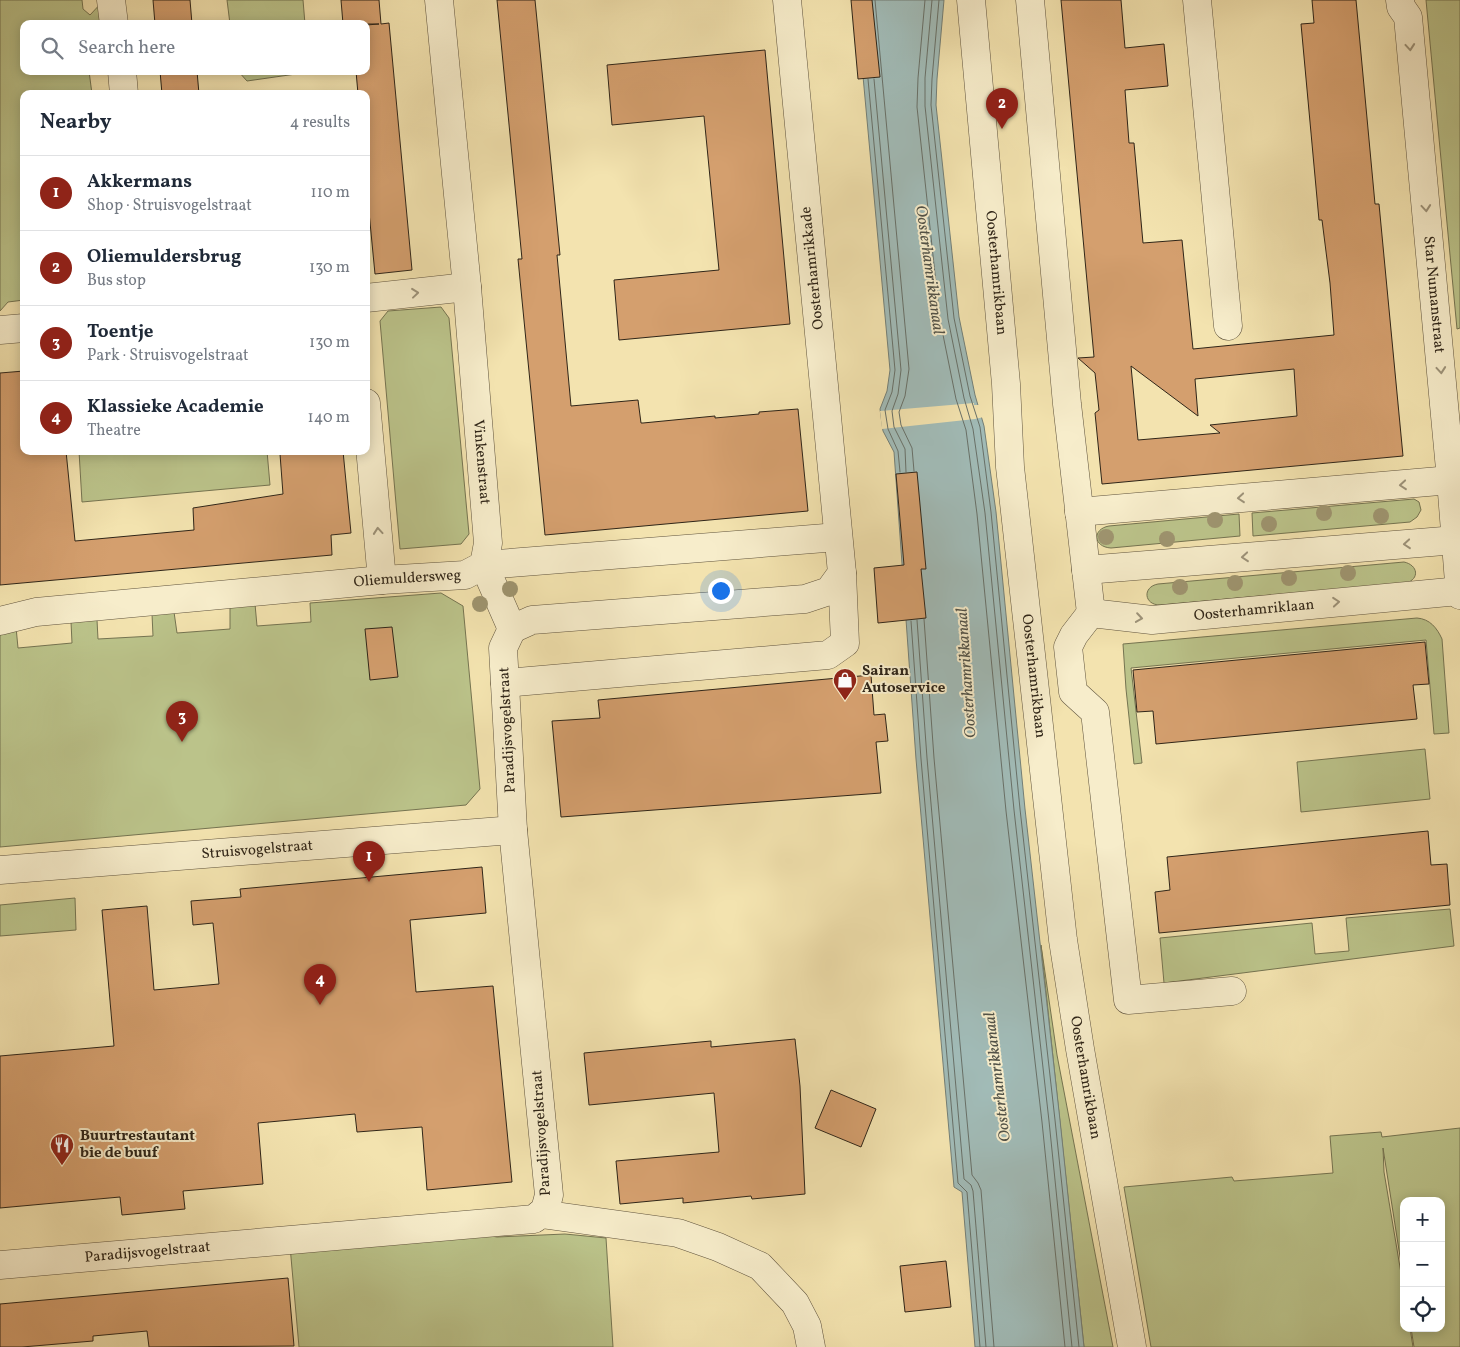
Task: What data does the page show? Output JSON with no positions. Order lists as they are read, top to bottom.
{
  "streets": {
    "street": [
      "Oosterhamrikkade",
      "Oosterhamrikbaan",
      "Star Numanstraat",
      "Vinkenstraat",
      "Oliemuldersweg",
      "Oosterhamriklaan",
      "Paradijsvogelstraat",
      "Struisvogelstraat"
    ]
  },
  "crossings": [
    ["Oosterhamrikkade", "Oliemuldersweg"],
    ["Star Numanstraat", "Oosterhamriklaan"],
    ["Vinkenstraat", "Oliemuldersweg"],
    ["Paradijsvogelstraat", "Struisvogelstraat"]
  ],
  "water": ["Oosterhamrikkanaal"],
  "places": {
    "shop": ["Sairan Autoservice"],
    "restaurant": ["Buurtrestautant bie de buuf"]
  },
  "page": {
    "search": "Search here",
    "pins": [
      "2",
      "3",
      "1",
      "4"
    ],
    "heading": ["Nearby", "4 results"],
    "list": [
      {
        "mark": "1",
        "name": "Akkermans",
        "note": "Shop · Struisvogelstraat",
        "value": "110 m"
      },
      {
        "mark": "2",
        "name": "Oliemuldersbrug",
        "note": "Bus stop",
        "value": "130 m"
      },
      {
        "mark": "3",
        "name": "Toentje",
        "note": "Park · Struisvogelstraat",
        "value": "130 m"
      },
      {
        "mark": "4",
        "name": "Klassieke Academie",
        "note": "Theatre",
        "value": "140 m"
      }
    ],
    "map_buttons": ["+", "−"]
  }
}
